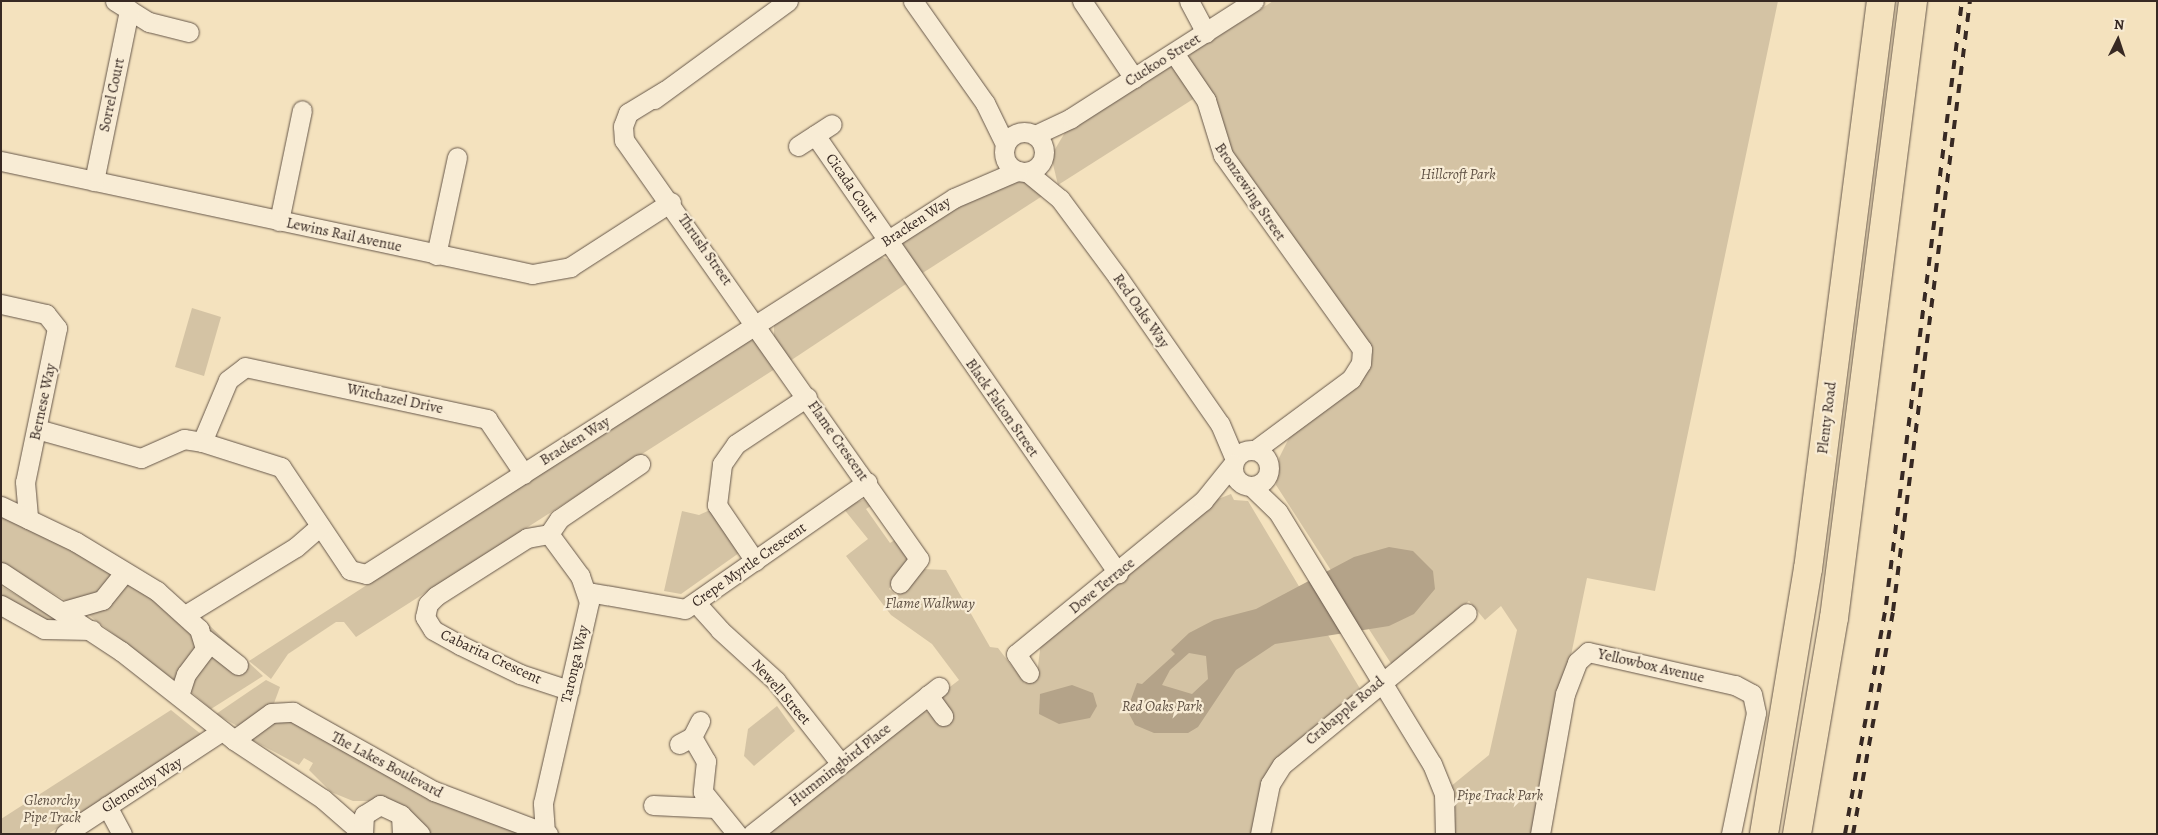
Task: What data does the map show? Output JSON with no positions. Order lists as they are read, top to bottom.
{
  "streets": {
    "highway": ["Plenty Road"],
    "street": [
      "Cuckoo Street",
      "Sorrel Court",
      "Cicada Court",
      "Bronzewing Street",
      "Bracken Way",
      "Lewins Rail Avenue",
      "Thrush Street",
      "Red Oaks Way",
      "Witchazel Drive",
      "Bernese Way",
      "Black Falcon Street",
      "Flame Crescent",
      "Crepe Myrtle Crescent",
      "Dove Terrace",
      "Cabarita Crescent",
      "Taronga Way",
      "Yellowbox Avenue",
      "Newell Street",
      "Crabapple Road",
      "The Lakes Boulevard",
      "Hummingbird Place",
      "Glenorchy Way"
    ]
  },
  "crossings": [
    ["Cuckoo Street", "Bronzewing Street"],
    ["Cuckoo Street", "Bracken Way"],
    ["Cuckoo Street", "Red Oaks Way"],
    ["Sorrel Court", "Lewins Rail Avenue"],
    ["Cicada Court", "Bracken Way"],
    ["Cicada Court", "Black Falcon Street"],
    ["Bronzewing Street", "Dove Terrace"],
    ["Bracken Way", "Thrush Street"],
    ["Bracken Way", "Red Oaks Way"],
    ["Bracken Way", "Witchazel Drive"],
    ["Bracken Way", "Bernese Way"],
    ["Bracken Way", "Black Falcon Street"],
    ["Bracken Way", "Flame Crescent"],
    ["Lewins Rail Avenue", "Thrush Street"],
    ["Thrush Street", "Flame Crescent"],
    ["Red Oaks Way", "Dove Terrace"],
    ["Black Falcon Street", "Dove Terrace"],
    ["Flame Crescent", "Crepe Myrtle Crescent"],
    ["Crepe Myrtle Crescent", "Taronga Way"],
    ["Crepe Myrtle Crescent", "Newell Street"],
    ["Cabarita Crescent", "Taronga Way"],
    ["Taronga Way", "The Lakes Boulevard"],
    ["Newell Street", "Hummingbird Place"],
    ["The Lakes Boulevard", "Glenorchy Way"]
  ],
  "parks": [
    "Hillcroft Park",
    "Flame Walkway",
    "Red Oaks Park",
    "Pipe Track Park",
    "Glenorchy Pipe Track"
  ],
  "north": "top"
}
